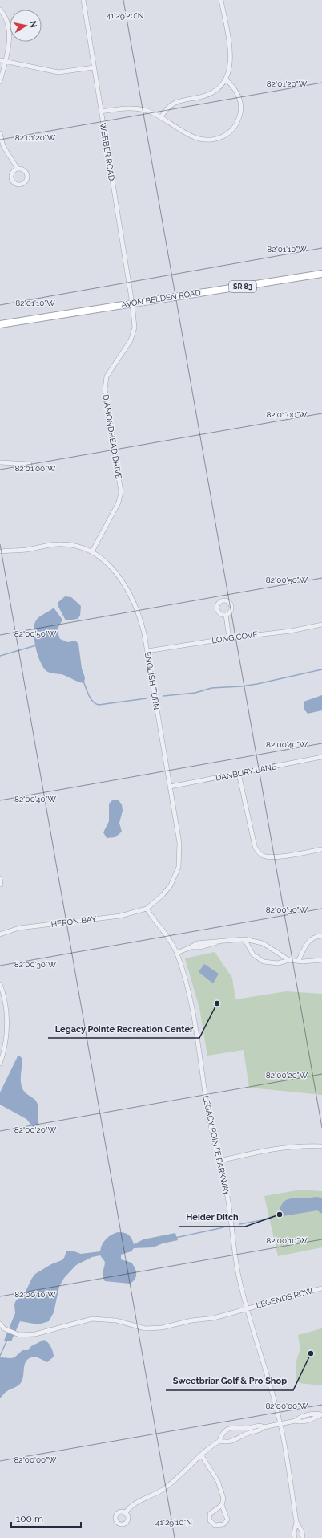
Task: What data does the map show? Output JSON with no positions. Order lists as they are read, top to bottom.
{
  "streets": {
    "main road": ["SR 83", "AVON BELDEN ROAD"],
    "street": [
      "WEBBER ROAD",
      "DIAMONDHEAD DRIVE",
      "LONG COVE",
      "ENGLISH TURN",
      "DANBURY LANE",
      "HERON BAY",
      "LEGACY POINTE PARKWAY",
      "LEGENDS ROW"
    ]
  },
  "crossings": [
    ["WEBBER ROAD", "AVON BELDEN ROAD"],
    ["WEBBER ROAD", "DIAMONDHEAD DRIVE"],
    ["AVON BELDEN ROAD", "DIAMONDHEAD DRIVE"],
    ["DIAMONDHEAD DRIVE", "ENGLISH TURN"],
    ["LONG COVE", "ENGLISH TURN"],
    ["ENGLISH TURN", "DANBURY LANE"],
    ["ENGLISH TURN", "HERON BAY"],
    ["ENGLISH TURN", "LEGACY POINTE PARKWAY"],
    ["HERON BAY", "LEGACY POINTE PARKWAY"],
    ["LEGACY POINTE PARKWAY", "LEGENDS ROW"]
  ],
  "places": ["Legacy Pointe Recreation Center", "Heider Ditch", "Sweetbriar Golf & Pro Shop"],
  "scale_bar": "100 m",
  "north": "right",
  "coordinates": [
    "41°29'20\"N",
    "82°01'20\"W",
    "82°01'10\"W",
    "82°01'00\"W",
    "82°00'50\"W",
    "82°00'40\"W",
    "82°00'30\"W",
    "82°00'20\"W",
    "82°00'10\"W",
    "82°00'00\"W",
    "41°29'10\"N"
  ]
}
